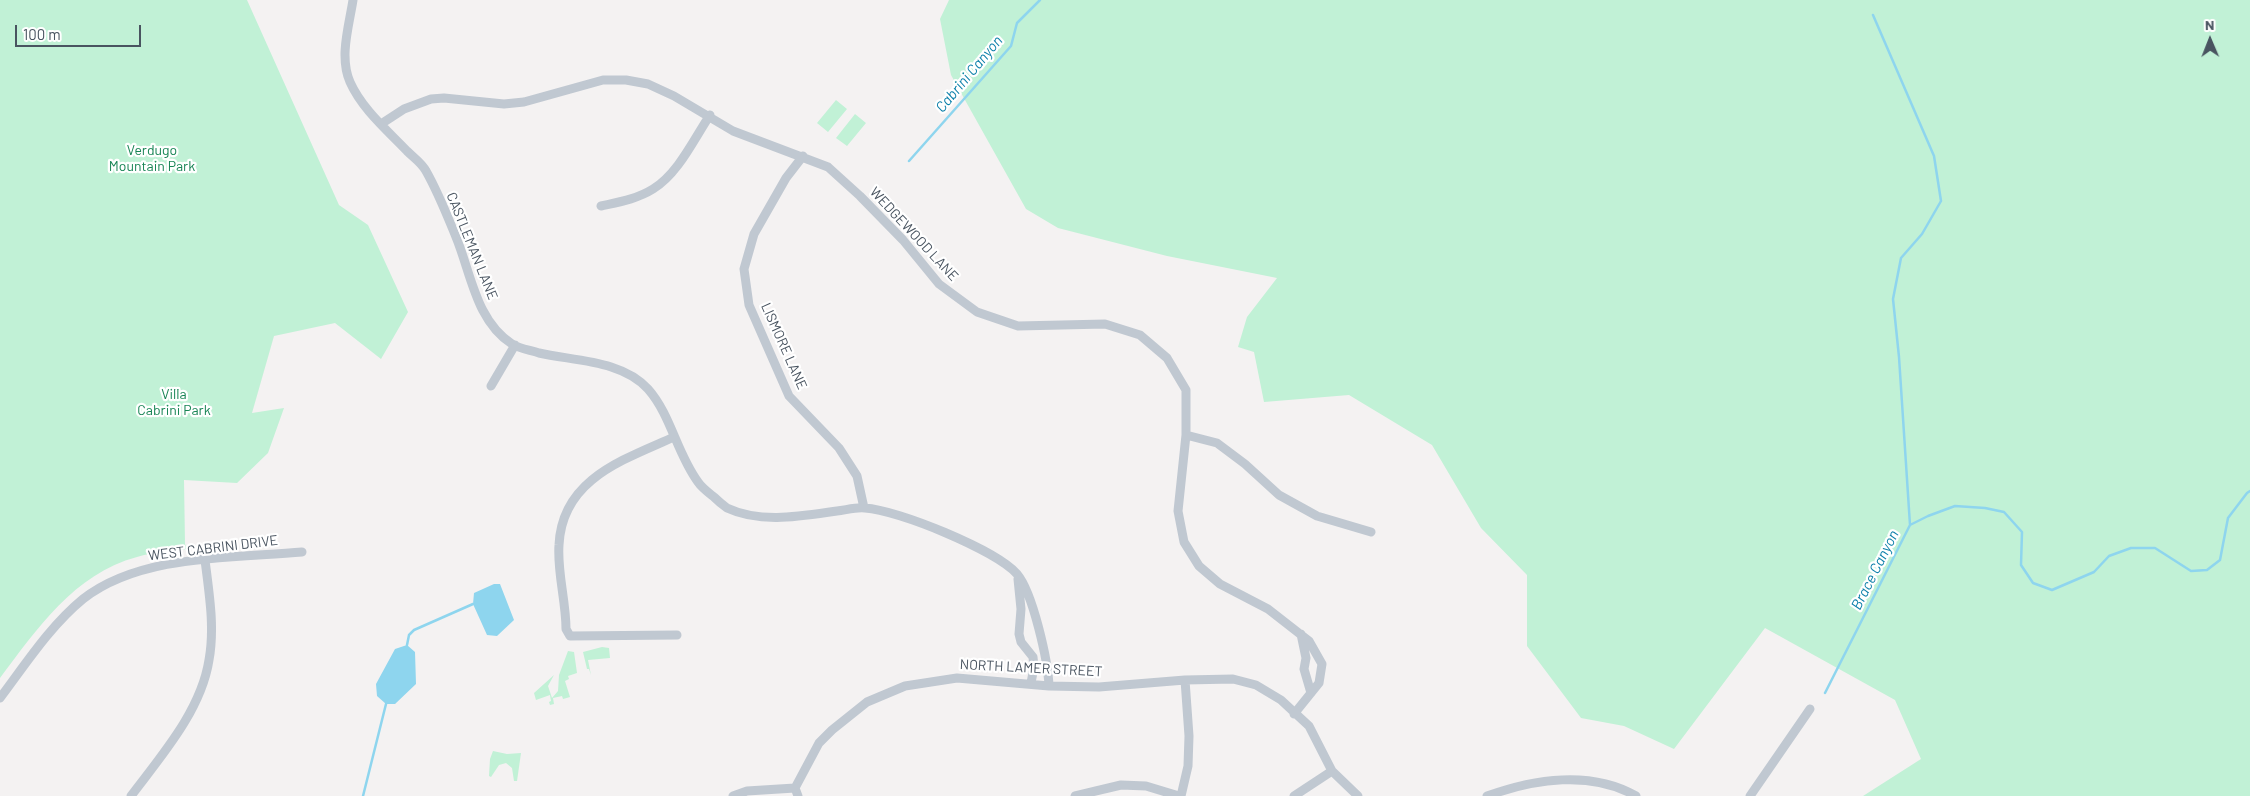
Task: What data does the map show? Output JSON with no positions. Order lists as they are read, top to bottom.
{
  "streets": {
    "street": [
      "WEDGEWOOD LANE",
      "CASTLEMAN LANE",
      "LISMORE LANE",
      "WEST CABRINI DRIVE",
      "NORTH LAMER STREET"
    ]
  },
  "crossings": [
    ["WEDGEWOOD LANE", "CASTLEMAN LANE"],
    ["WEDGEWOOD LANE", "LISMORE LANE"],
    ["WEDGEWOOD LANE", "NORTH LAMER STREET"],
    ["CASTLEMAN LANE", "LISMORE LANE"],
    ["CASTLEMAN LANE", "NORTH LAMER STREET"]
  ],
  "water": ["Cabrini Canyon", "Brace Canyon"],
  "parks": ["Verdugo Mountain Park", "Villa Cabrini Park"],
  "scale_bar": "100 m",
  "north": "top"
}
